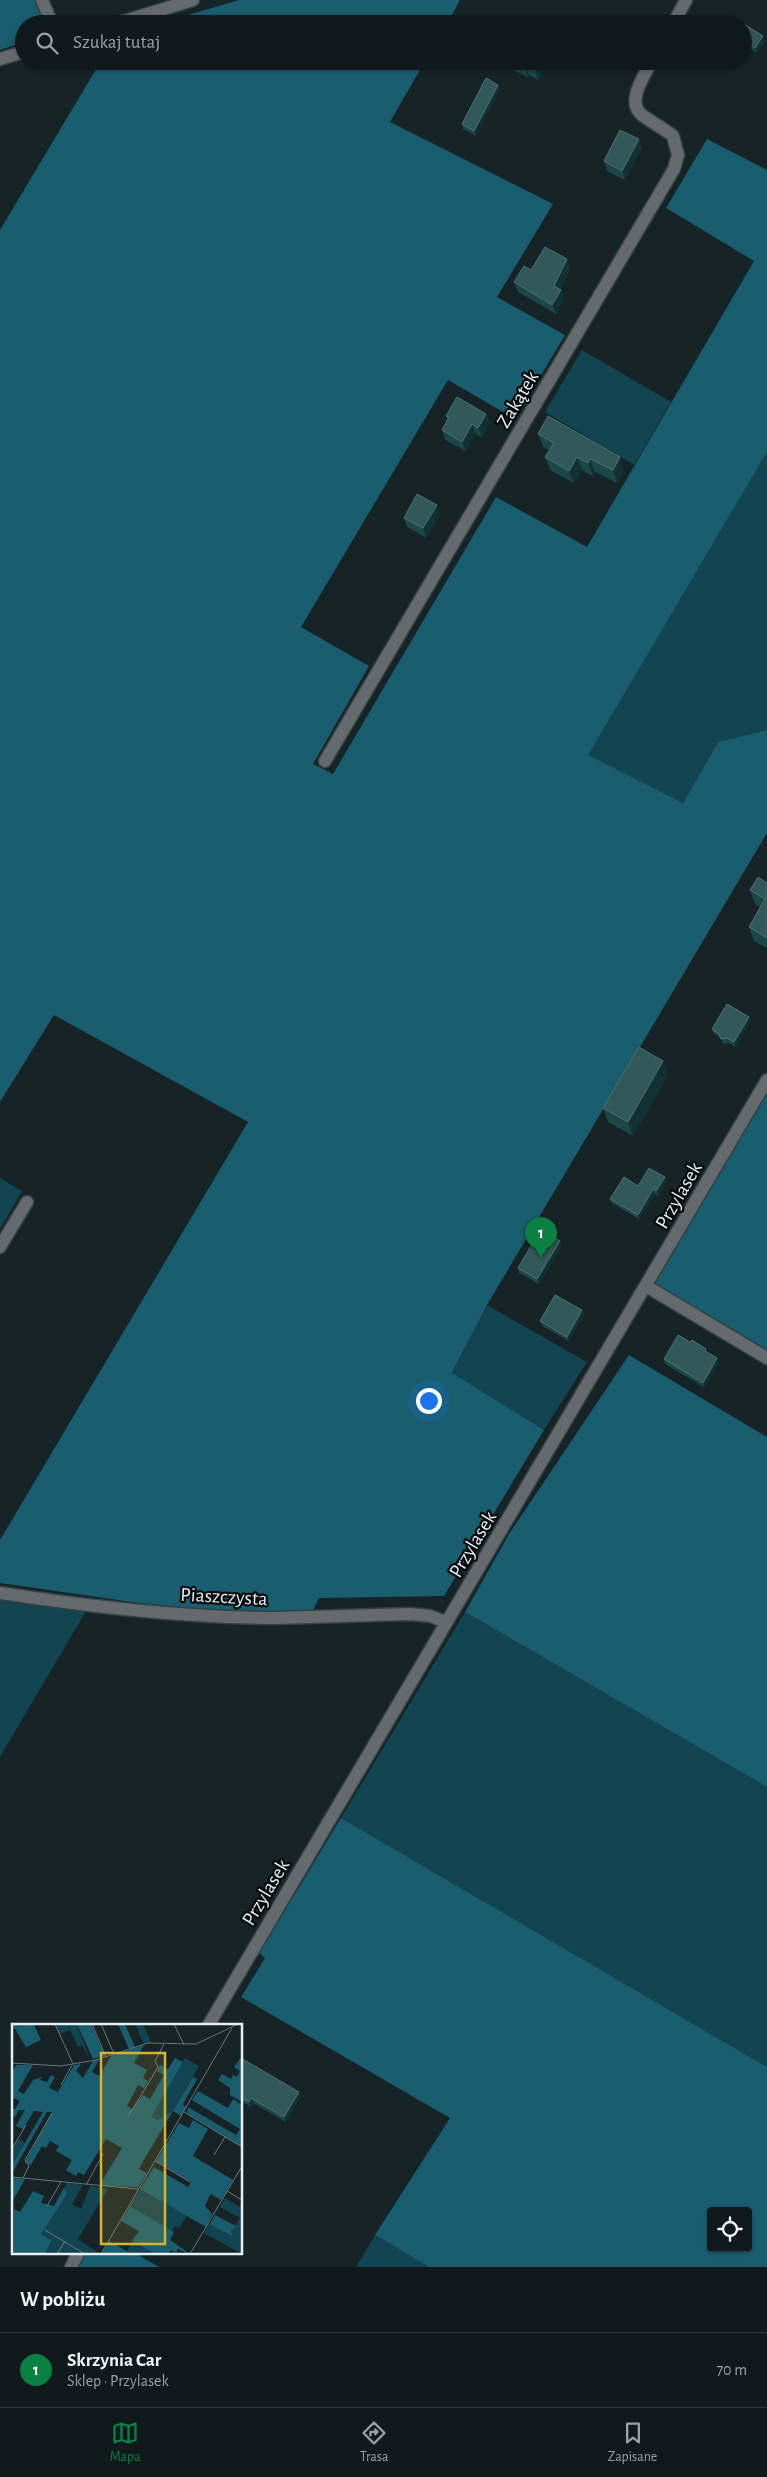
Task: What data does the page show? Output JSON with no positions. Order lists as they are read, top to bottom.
{
  "streets": {
    "street": ["Zakątek", "Przylasek", "Piaszczysta"]
  },
  "crossings": [
    ["Przylasek", "Piaszczysta"]
  ],
  "page": {
    "search": "Szukaj tutaj",
    "pins": "1",
    "heading": "W pobliżu",
    "list": [
      {
        "mark": "1",
        "name": "Skrzynia Car",
        "note": "Sklep · Przylasek",
        "value": "70 m"
      }
    ],
    "nav": ["Mapa", "Trasa", "Zapisane"]
  }
}
